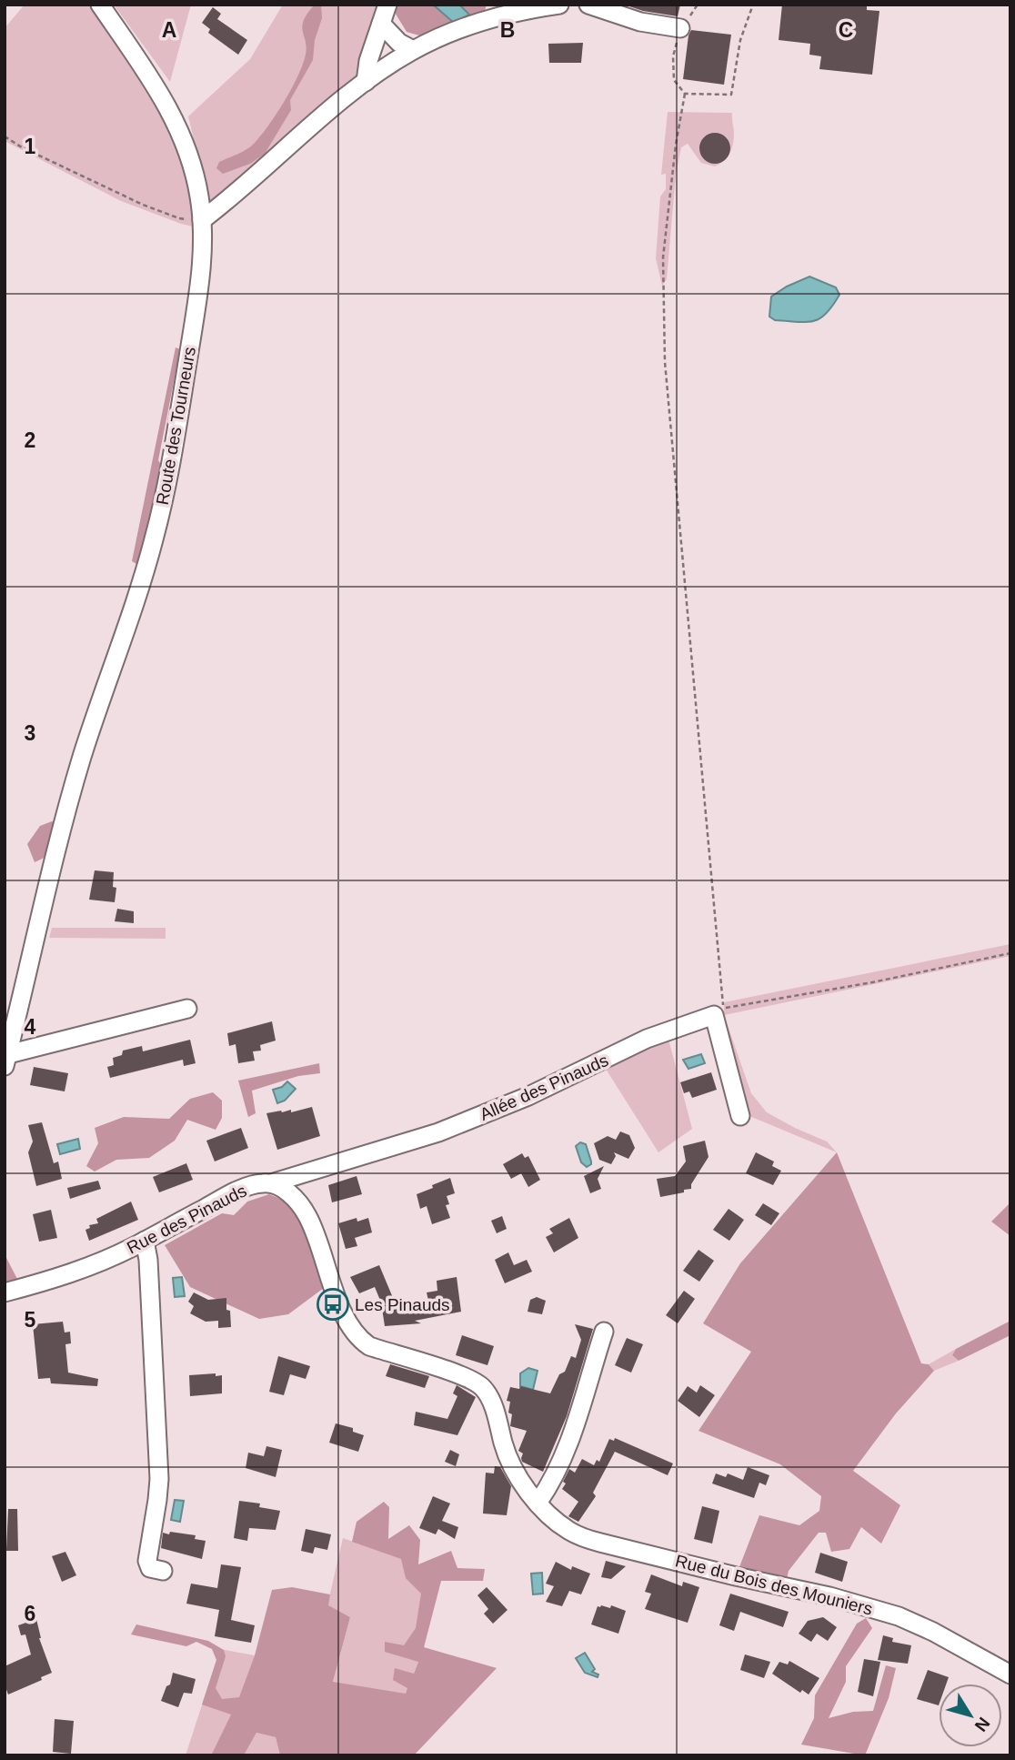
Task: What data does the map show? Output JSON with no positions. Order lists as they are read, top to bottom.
{
  "streets": {
    "street": [
      "Route des Tourneurs",
      "Allée des Pinauds",
      "Rue des Pinauds",
      "Rue du Bois des Mouniers"
    ]
  },
  "crossings": [
    ["Allée des Pinauds", "Rue des Pinauds"],
    ["Rue des Pinauds", "Rue du Bois des Mouniers"]
  ],
  "places": {
    "bus stop": ["Les Pinauds"]
  },
  "north": "bottom right",
  "grid": {
    "columns": ["A", "B", "C"],
    "rows": [
      "1",
      "2",
      "3",
      "4",
      "5",
      "6"
    ]
  }
}
